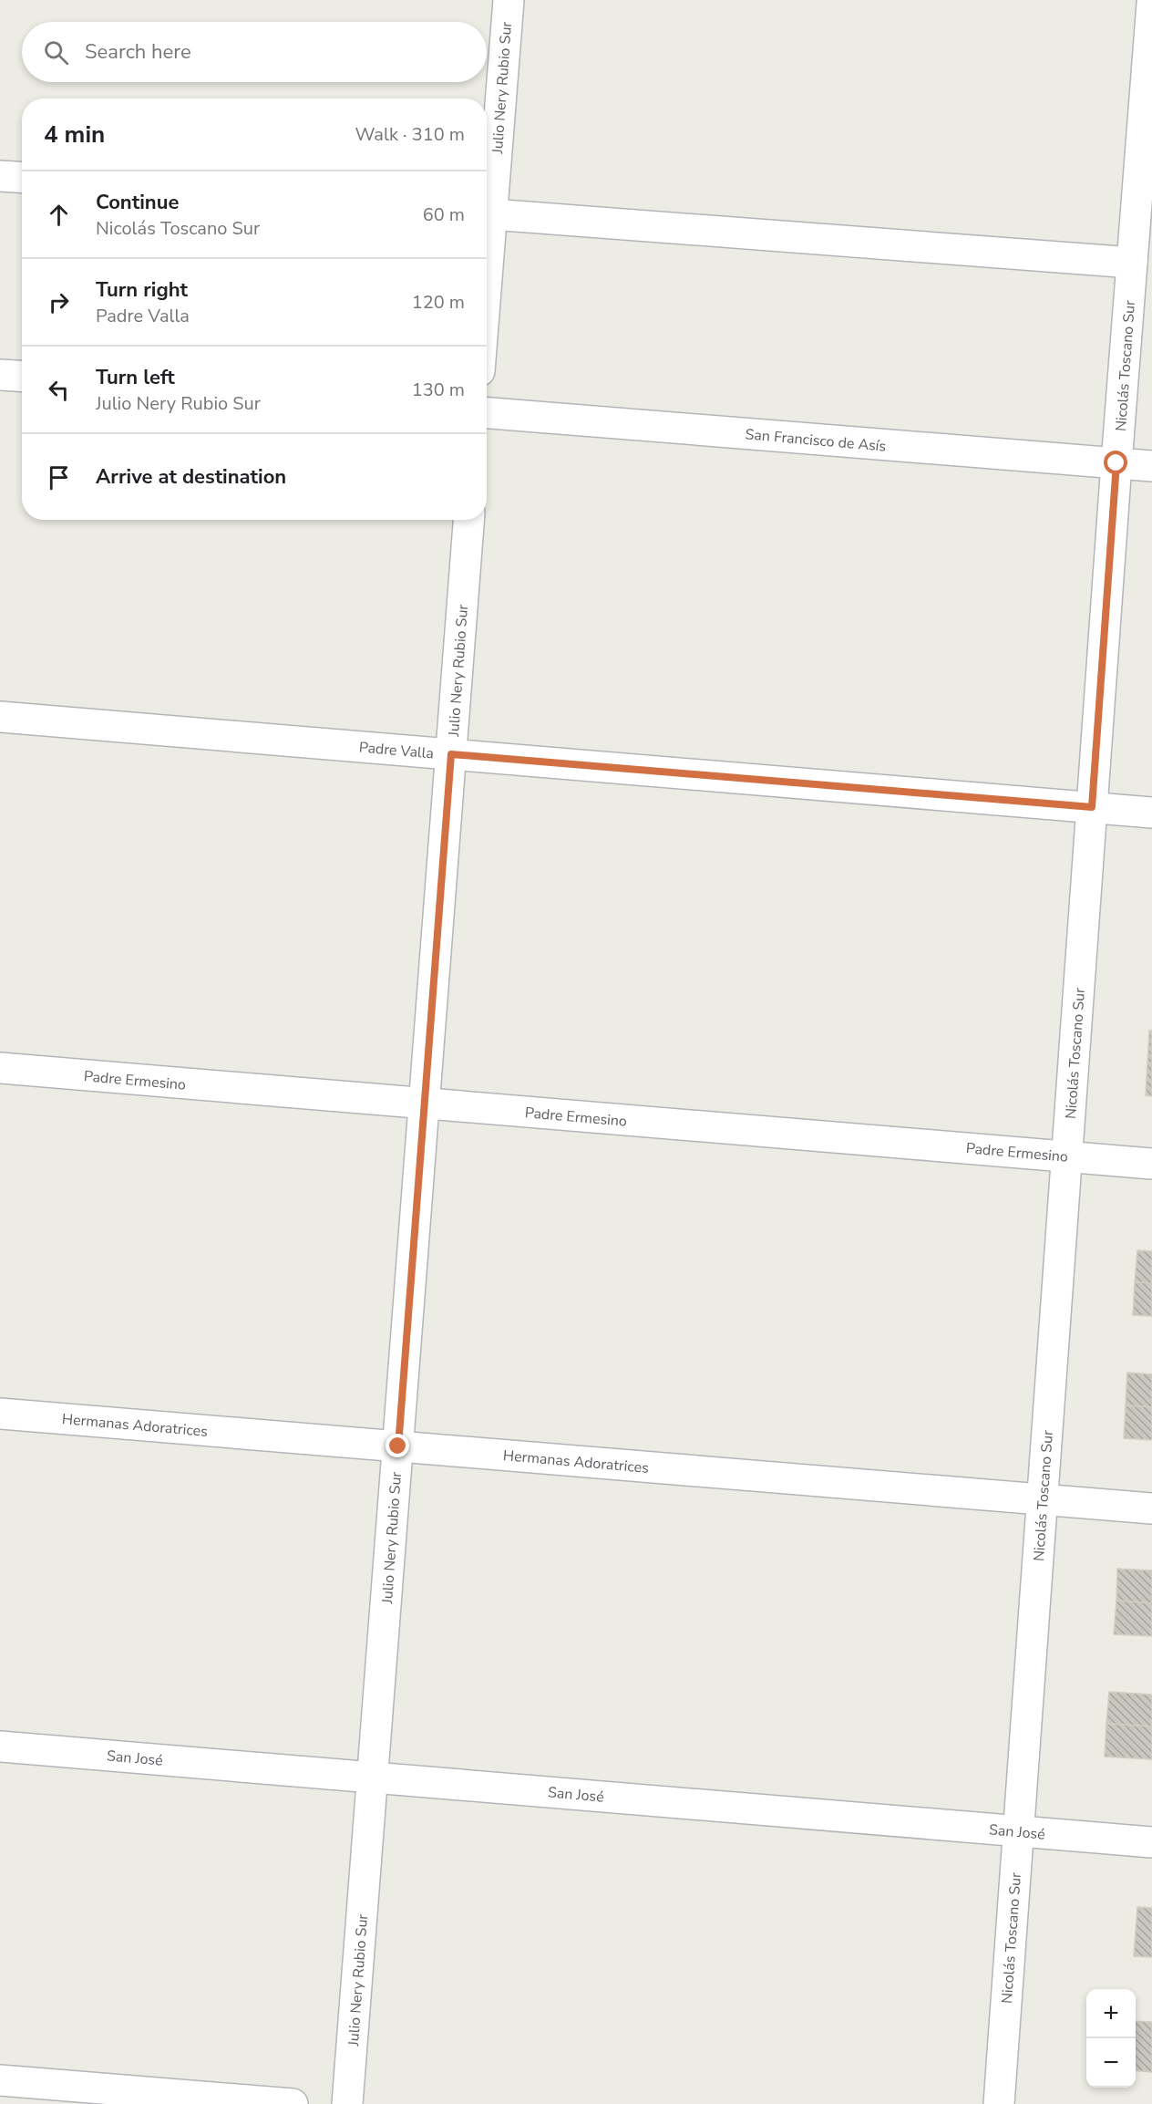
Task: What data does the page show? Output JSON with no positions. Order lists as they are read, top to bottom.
{
  "streets": {
    "street": [
      "Julio Nery Rubio Sur",
      "Nicolás Toscano Sur",
      "San Francisco de Asís",
      "Padre Valla",
      "Padre Ermesino",
      "Hermanas Adoratrices",
      "San José"
    ]
  },
  "crossings": [
    ["Julio Nery Rubio Sur", "Padre Valla"],
    ["Julio Nery Rubio Sur", "Padre Ermesino"],
    ["Julio Nery Rubio Sur", "Hermanas Adoratrices"],
    ["Julio Nery Rubio Sur", "San José"],
    ["Nicolás Toscano Sur", "San Francisco de Asís"],
    ["Nicolás Toscano Sur", "Padre Valla"],
    ["Nicolás Toscano Sur", "Padre Ermesino"],
    ["Nicolás Toscano Sur", "Hermanas Adoratrices"],
    ["Nicolás Toscano Sur", "San José"]
  ],
  "page": {
    "search": "Search here",
    "heading": ["4 min", "Walk · 310 m"],
    "list": [
      ["Continue", "Nicolás Toscano Sur", "60 m"],
      ["Turn right", "Padre Valla", "120 m"],
      ["Turn left", "Julio Nery Rubio Sur", "130 m"],
      "Arrive at destination"
    ],
    "map_buttons": ["+", "−"]
  }
}
